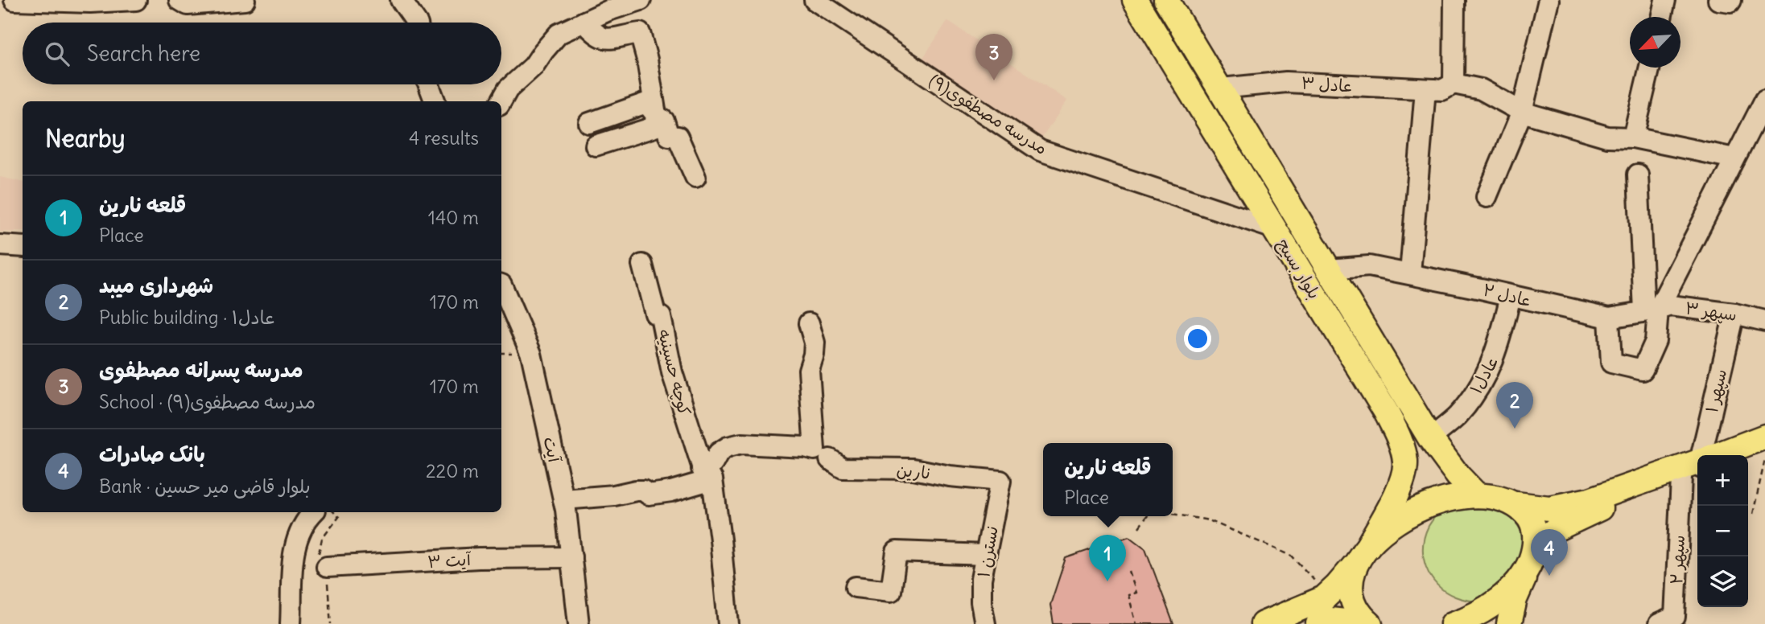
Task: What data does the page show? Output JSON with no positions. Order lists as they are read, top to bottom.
{
  "streets": {
    "main road": ["بلوار بسیج"],
    "street": [
      "عادل ۳",
      "مدرسه مصطفوی(۹)",
      "عادل ۲",
      "سپهر ۳",
      "کوچه حسینیه",
      "عادل۱",
      "سپهر ۱",
      "آیت",
      "نارین",
      "نسترن ۱",
      "سپهر ۲",
      "آیت ۳"
    ]
  },
  "crossings": [
    ["عادل ۳", "بلوار بسیج"],
    ["مدرسه مصطفوی(۹)", "بلوار بسیج"],
    ["بلوار بسیج", "عادل ۲"],
    ["بلوار بسیج", "عادل۱"],
    ["عادل ۲", "سپهر ۳"],
    ["عادل ۲", "عادل۱"],
    ["سپهر ۳", "سپهر ۱"],
    ["کوچه حسینیه", "نارین"],
    ["سپهر ۱", "سپهر ۲"],
    ["آیت", "آیت ۳"],
    ["نارین", "نسترن ۱"]
  ],
  "north": "bottom left",
  "page": {
    "search": "Search here",
    "pins": [
      "3",
      "2",
      "4",
      "1"
    ],
    "heading": ["Nearby", "4 results"],
    "list": [
      {
        "mark": "1",
        "name": "قلعه نارین",
        "note": "Place",
        "value": "140 m"
      },
      {
        "mark": "2",
        "name": "شهرداری میبد",
        "note": "Public building · عادل۱",
        "value": "170 m"
      },
      {
        "mark": "3",
        "name": "مدرسه پسرانه مصطفوی",
        "note": "School · مدرسه مصطفوی(۹)",
        "value": "170 m"
      },
      {
        "mark": "4",
        "name": "بانک صادرات",
        "note": "Bank · بلوار قاضی میر حسین",
        "value": "220 m"
      }
    ],
    "popup": ["قلعه نارین", "Place"],
    "map_buttons": ["+", "−"]
  }
}
